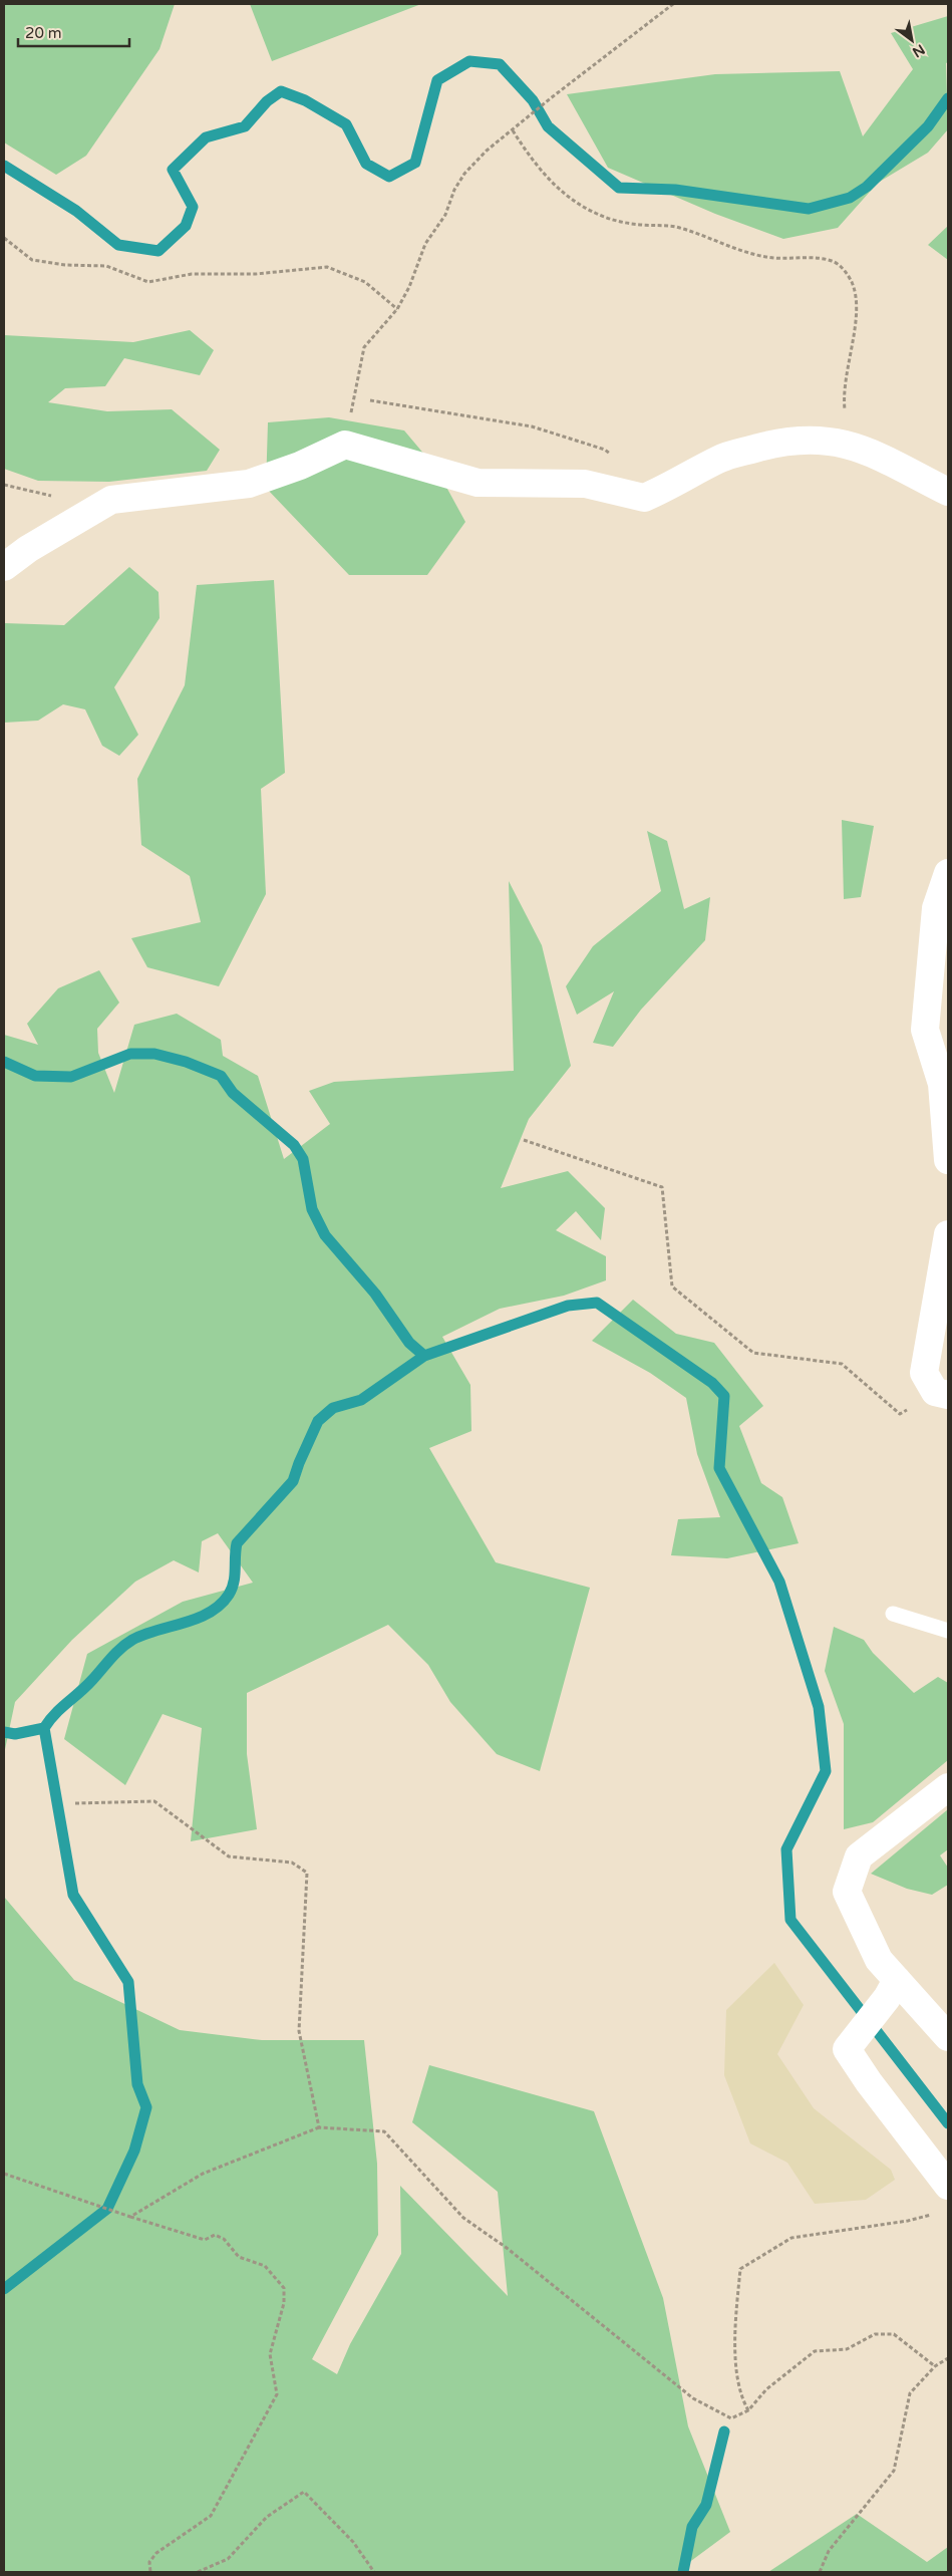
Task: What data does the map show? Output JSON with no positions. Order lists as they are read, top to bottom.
{
  "scale_bar": "20 m",
  "north": "bottom right"
}
